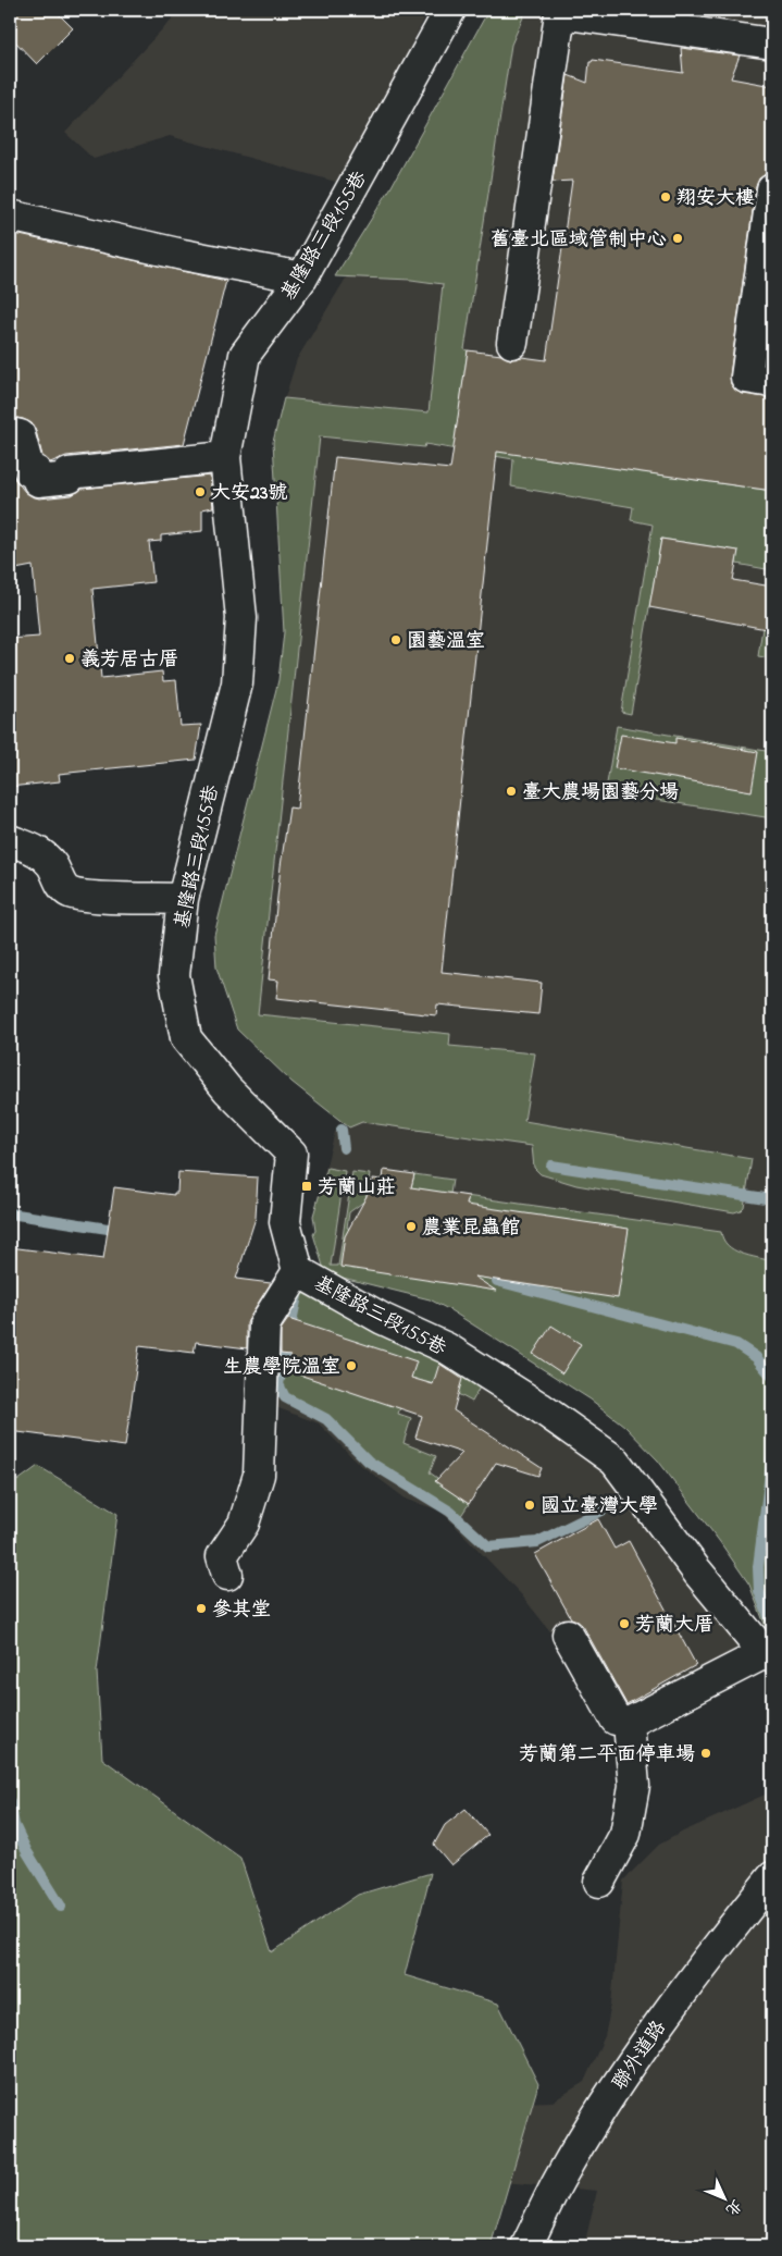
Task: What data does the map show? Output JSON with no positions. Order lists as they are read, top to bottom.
{
  "streets": {
    "street": ["基隆路三段155巷", "聯外道路"]
  },
  "places": {
    "other": [
      "翔安大樓",
      "舊臺北區域管制中心",
      "大安23號",
      "園藝溫室",
      "義芳居古厝",
      "臺大農場園藝分場",
      "農業昆蟲館",
      "生農學院溫室",
      "國立臺灣大學",
      "參其堂",
      "芳蘭大厝",
      "芳蘭第二平面停車場"
    ],
    "transit": ["芳蘭山莊"]
  },
  "north": "bottom right"
}
